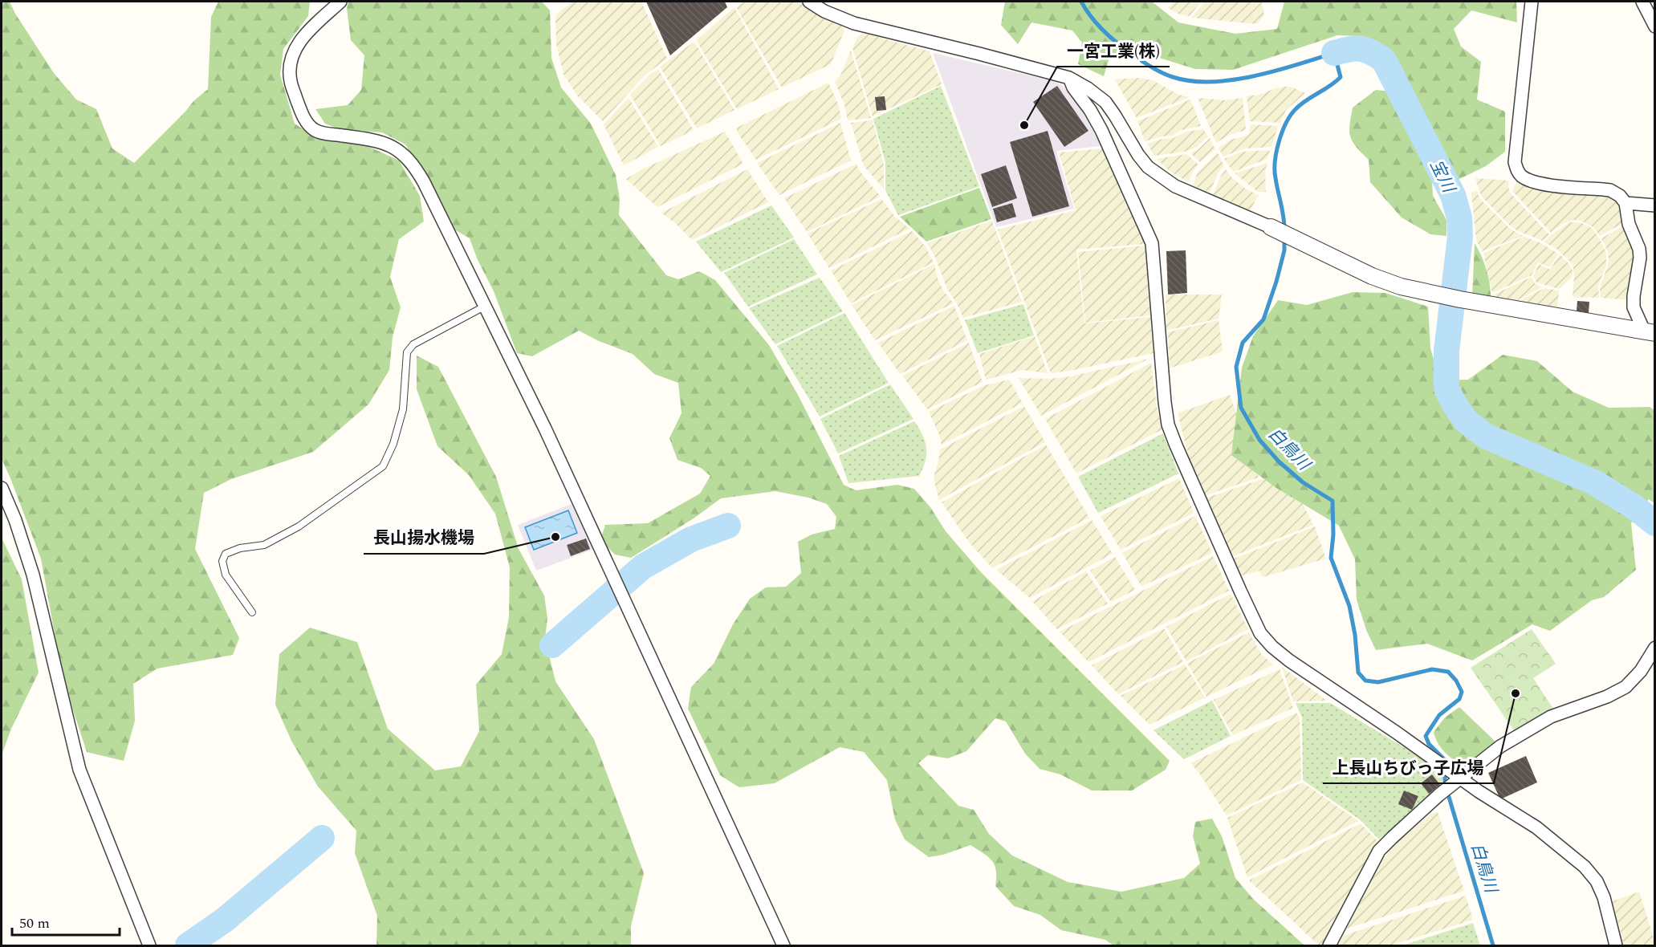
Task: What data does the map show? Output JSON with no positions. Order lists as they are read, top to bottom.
{
  "water": ["宝川", "白鳥川"],
  "places": ["一宮工業(株)", "長山揚水機場", "上長山ちびっ子広場"],
  "scale_bar": "50 m"
}
